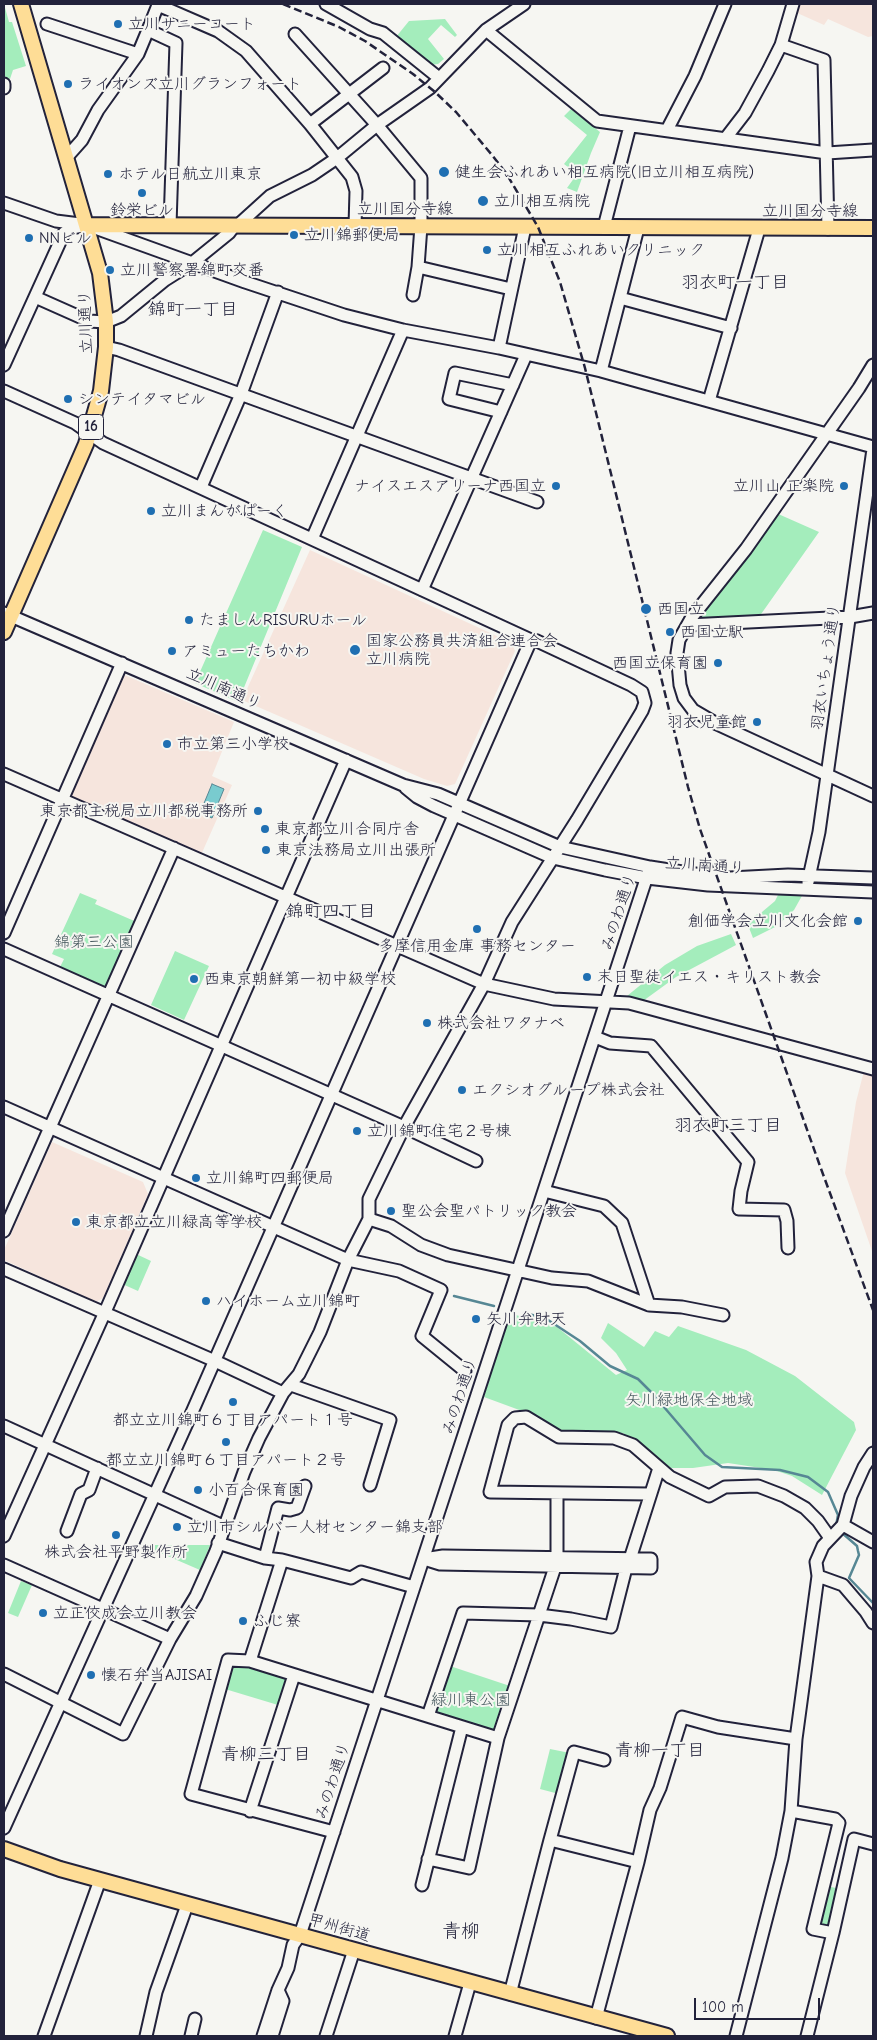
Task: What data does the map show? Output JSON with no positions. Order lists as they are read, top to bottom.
{
  "streets": {
    "main road": [
      "立川国分寺線",
      "立川通り",
      "16",
      "甲州街道"
    ],
    "street": ["羽衣いちょう通り", "立川南通り", "みのわ通り"]
  },
  "crossings": [
    ["立川国分寺線", "立川通り"],
    ["立川通り", "立川南通り"],
    ["羽衣いちょう通り", "立川南通り"],
    ["立川南通り", "みのわ通り"],
    ["みのわ通り", "甲州街道"]
  ],
  "districts": [
    "羽衣町一丁目",
    "錦町一丁目",
    "錦町四丁目",
    "羽衣町三丁目",
    "青柳一丁目",
    "青柳三丁目",
    "青柳"
  ],
  "parks": ["錦第三公園", "矢川緑地保全地域", "緑川東公園"],
  "places": [
    "立川サニーコート",
    "ライオンズ立川グランフォート",
    "健生会ふれあい相互病院(旧立川相互病院)",
    "ホテル日航立川東京",
    "鈴栄ビル",
    "立川相互病院",
    "立川錦郵便局",
    "NNビル",
    "立川相互ふれあいクリニック",
    "立川警察署錦町交番",
    "シンテイタマビル",
    "ナイスエスアリーナ西国立",
    "立川山 正楽院",
    "立川まんがぱーく",
    "西国立",
    "たましんRISURUホール",
    "西国立駅",
    "国家公務員共済組合連合会 立川病院",
    "アミューたちかわ",
    "西国立保育園",
    "羽衣児童館",
    "市立第三小学校",
    "東京都主税局立川都税事務所",
    "東京都立川合同庁舎",
    "東京法務局立川出張所",
    "創価学会立川文化会館",
    "多摩信用金庫 事務センター",
    "末日聖徒イエス・キリスト教会",
    "西東京朝鮮第一初中級学校",
    "株式会社ワタナベ",
    "エクシオグループ株式会社",
    "立川錦町住宅２号棟",
    "立川錦町四郵便局",
    "聖公会聖パトリック教会",
    "東京都立立川緑高等学校",
    "ハイホーム立川錦町",
    "矢川弁財天",
    "都立立川錦町６丁目アパート１号",
    "都立立川錦町６丁目アパート２号",
    "小百合保育園",
    "立川市シルバー人材センター錦支部",
    "株式会社平野製作所",
    "立正佼成会立川教会",
    "ふじ寮",
    "懐石弁当AJISAI"
  ],
  "scale_bar": "100 m"
}
